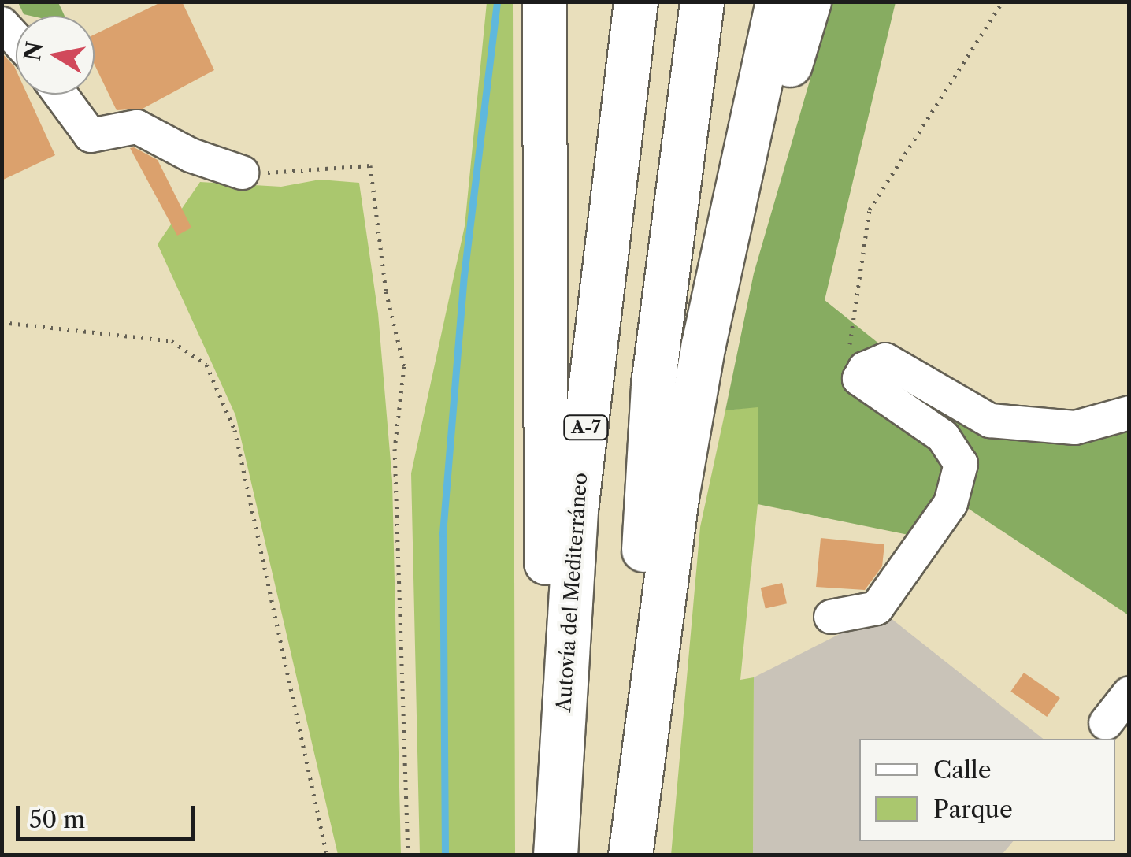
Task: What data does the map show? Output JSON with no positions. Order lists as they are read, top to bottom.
{
  "streets": {
    "highway": ["A-7", "Autovía del Mediterráneo"]
  },
  "legend": ["Calle", "Parque"],
  "scale_bar": "50 m",
  "north": "left"
}
